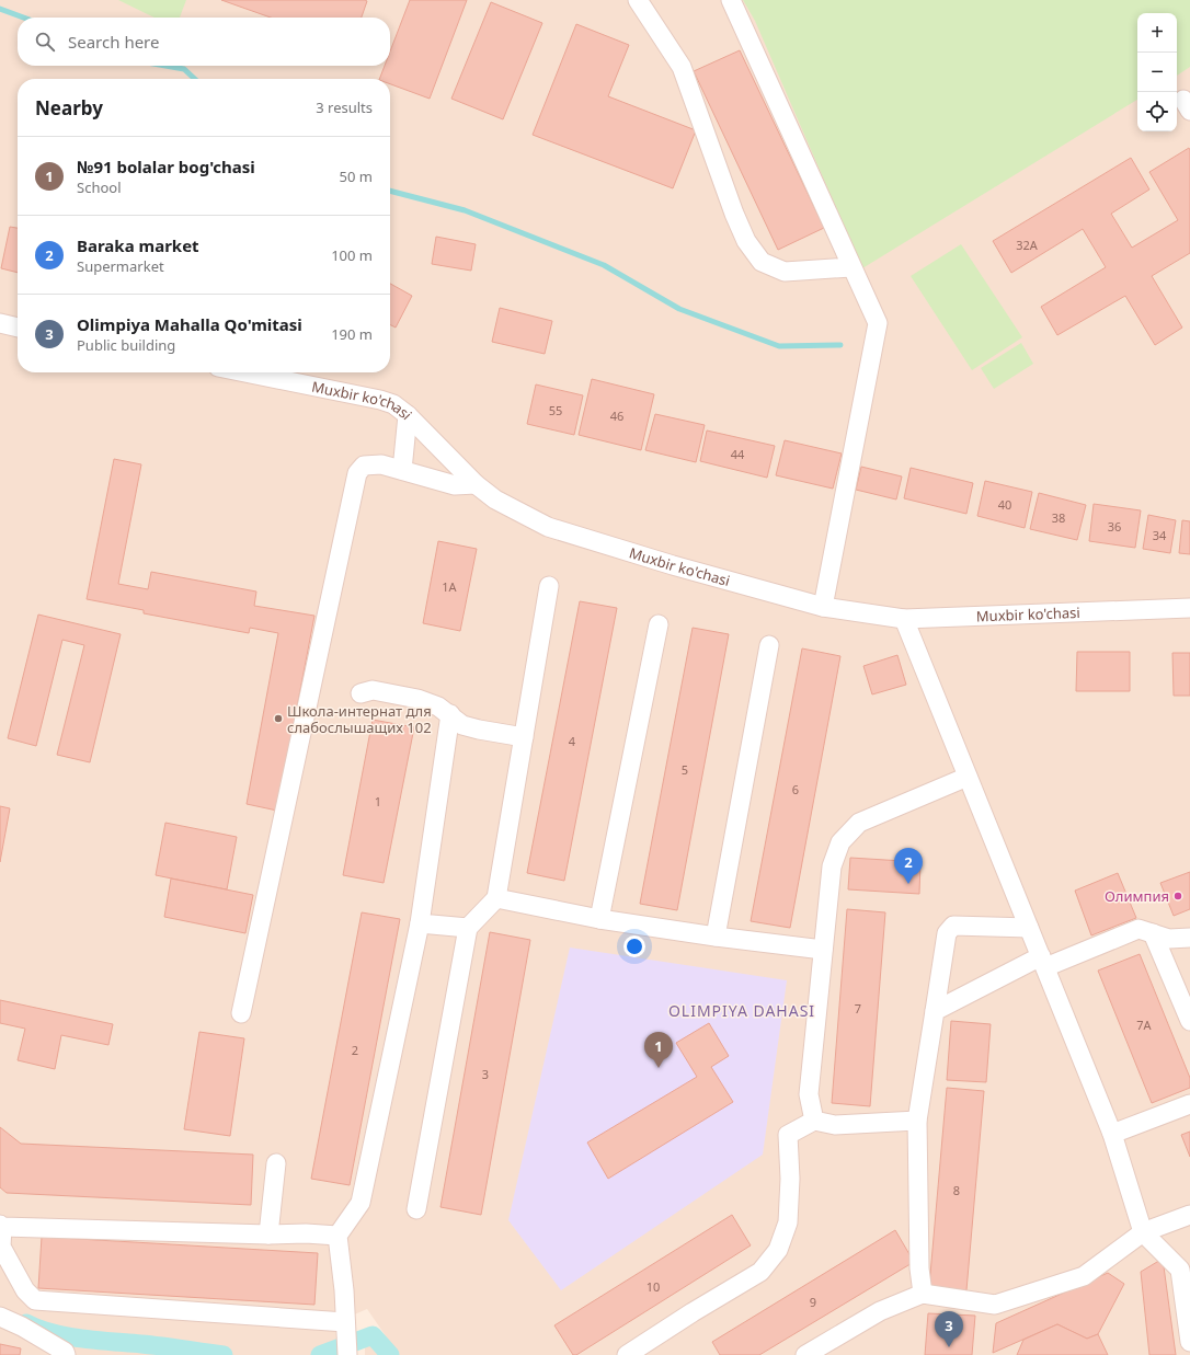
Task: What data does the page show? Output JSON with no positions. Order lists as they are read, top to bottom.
{
  "streets": {
    "street": ["Muxbir ko'chasi"]
  },
  "districts": ["OLIMPIYA DAHASI"],
  "places": ["Школа-интернат для слабослышащих 102", "Олимпия"],
  "house_numbers": [
    "32A",
    "55",
    "46",
    "44",
    "40",
    "38",
    "36",
    "34",
    "1A",
    "4",
    "5",
    "6",
    "1",
    "7",
    "7A",
    "2",
    "3",
    "8",
    "10",
    "9"
  ],
  "page": {
    "map_buttons": ["+", "−"],
    "search": "Search here",
    "heading": ["Nearby", "3 results"],
    "list": [
      {
        "mark": "1",
        "name": "№91 bolalar bog'chasi",
        "note": "School",
        "value": "50 m"
      },
      {
        "mark": "2",
        "name": "Baraka market",
        "note": "Supermarket",
        "value": "100 m"
      },
      {
        "mark": "3",
        "name": "Olimpiya Mahalla Qo'mitasi",
        "note": "Public building",
        "value": "190 m"
      }
    ],
    "pins": ["2", "1", "3"]
  }
}
